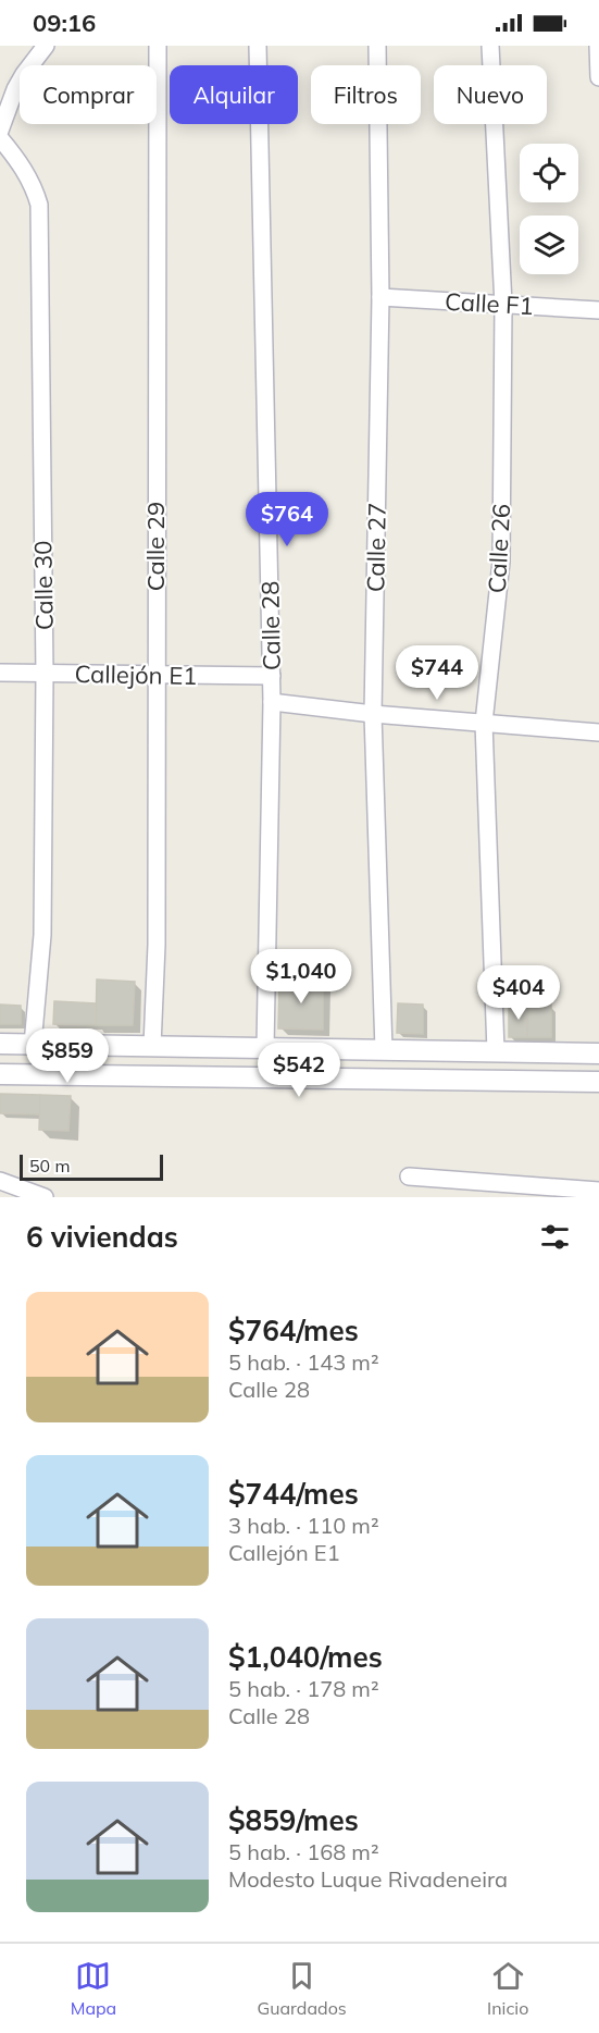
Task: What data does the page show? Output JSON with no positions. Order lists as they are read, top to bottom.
{
  "streets": {
    "street": [
      "Calle F1",
      "Calle 29",
      "Calle 27",
      "Calle 26",
      "Calle 30",
      "Calle 28",
      "Callejón E1"
    ]
  },
  "crossings": [
    ["Calle F1", "Calle 27"],
    ["Calle F1", "Calle 26"],
    ["Calle 29", "Callejón E1"],
    ["Calle 30", "Callejón E1"],
    ["Calle 28", "Callejón E1"]
  ],
  "scale_bar": "50 m",
  "page": {
    "status": "09:16",
    "chip": [
      "Comprar",
      "Alquilar",
      "Filtros",
      "Nuevo"
    ],
    "price": [
      "$764",
      "$744",
      "$1,040",
      "$404",
      "$859",
      "$542"
    ],
    "scale": "50 m",
    "heading": "6 viviendas",
    "list": [
      {
        "name": "$764/mes",
        "note": "5 hab. · 143 m² · Calle 28"
      },
      {
        "name": "$744/mes",
        "note": "3 hab. · 110 m² · Callejón E1"
      },
      {
        "name": "$1,040/mes",
        "note": "5 hab. · 178 m² · Calle 28"
      },
      {
        "name": "$859/mes",
        "note": "5 hab. · 168 m² · Modesto Luque Rivadeneira"
      }
    ],
    "tabs": ["Mapa", "Guardados", "Inicio"]
  }
}
